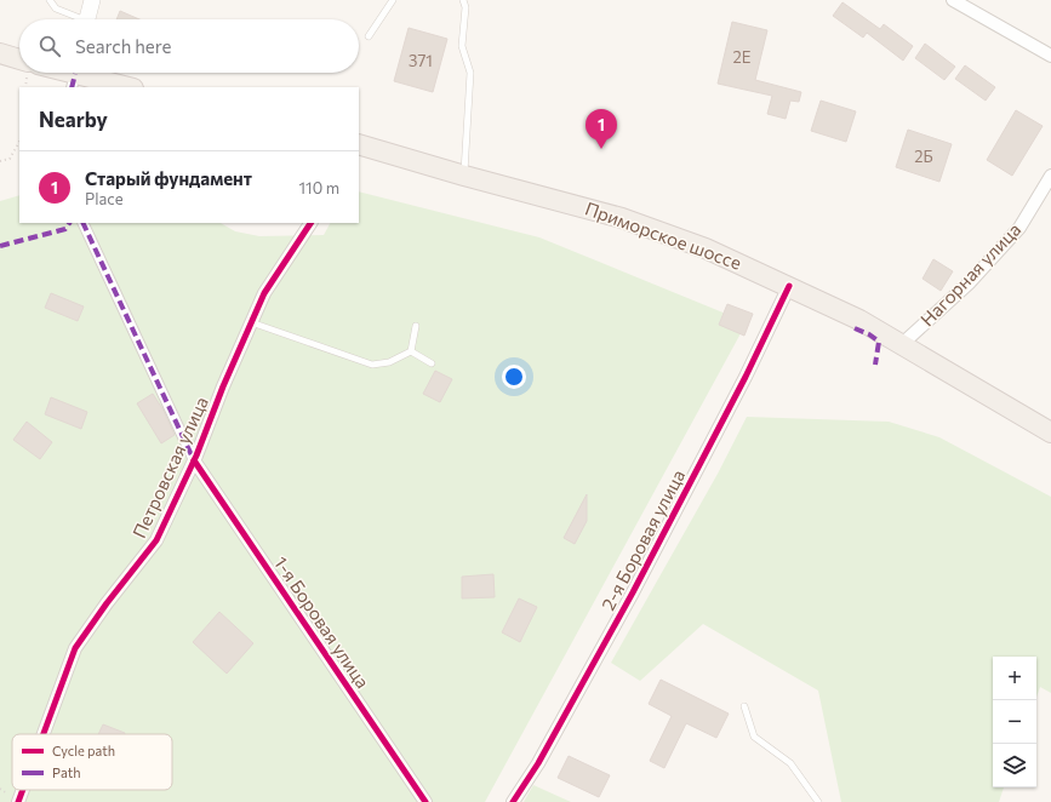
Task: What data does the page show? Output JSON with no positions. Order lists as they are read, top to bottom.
{
  "streets": {
    "main road": ["Приморское шоссе"],
    "street": [
      "Нагорная улица",
      "Петровская улица",
      "2-я Боровая улица",
      "1-я Боровая улица"
    ]
  },
  "crossings": [
    ["Приморское шоссе", "Нагорная улица"],
    ["Приморское шоссе", "2-я Боровая улица"],
    ["Петровская улица", "1-я Боровая улица"]
  ],
  "house_numbers": ["2Е", "371", "2Б"],
  "legend": ["Cycle path", "Path"],
  "page": {
    "search": "Search here",
    "heading": "Nearby",
    "pins": "1",
    "list": [
      {
        "mark": "1",
        "name": "Старый фундамент",
        "note": "Place",
        "value": "110 m"
      }
    ],
    "map_buttons": ["+", "−"]
  }
}
